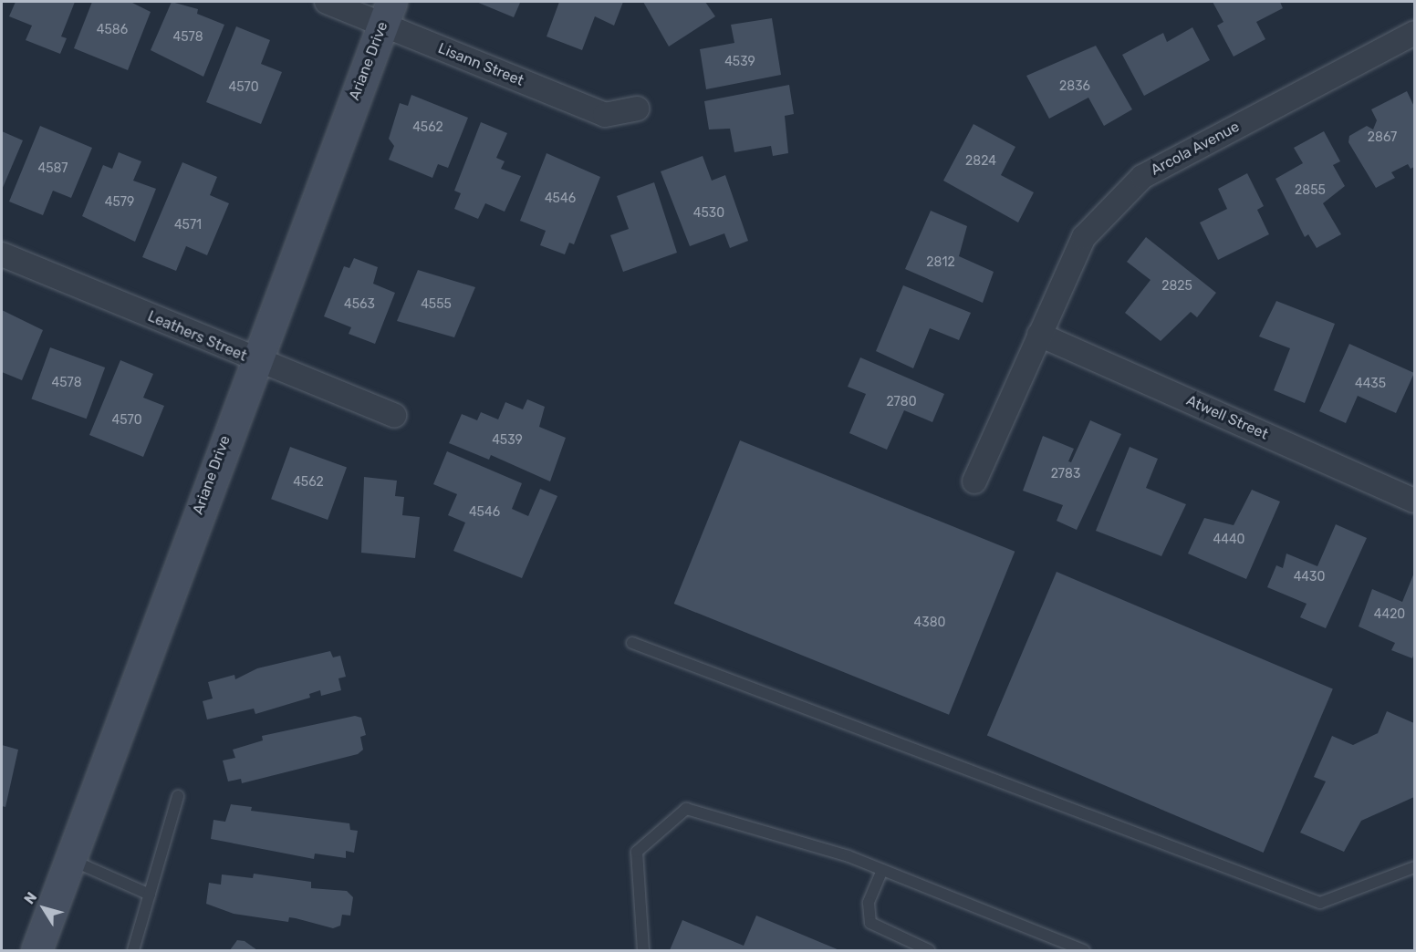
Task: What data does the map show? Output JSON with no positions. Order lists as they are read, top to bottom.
{
  "streets": {
    "street": [
      "Ariane Drive",
      "Lisann Street",
      "Arcola Avenue",
      "Leathers Street",
      "Atwell Street"
    ]
  },
  "crossings": [
    ["Ariane Drive", "Lisann Street"],
    ["Ariane Drive", "Leathers Street"],
    ["Arcola Avenue", "Atwell Street"]
  ],
  "house_numbers": [
    "4586",
    "4578",
    "4539",
    "2836",
    "4570",
    "4562",
    "2867",
    "2824",
    "4587",
    "2855",
    "4546",
    "4579",
    "4530",
    "4571",
    "2812",
    "2825",
    "4563",
    "4555",
    "4578",
    "4435",
    "2780",
    "4570",
    "4539",
    "2783",
    "4562",
    "4546",
    "4440",
    "4430",
    "4420",
    "4380"
  ],
  "north": "top left"
}
